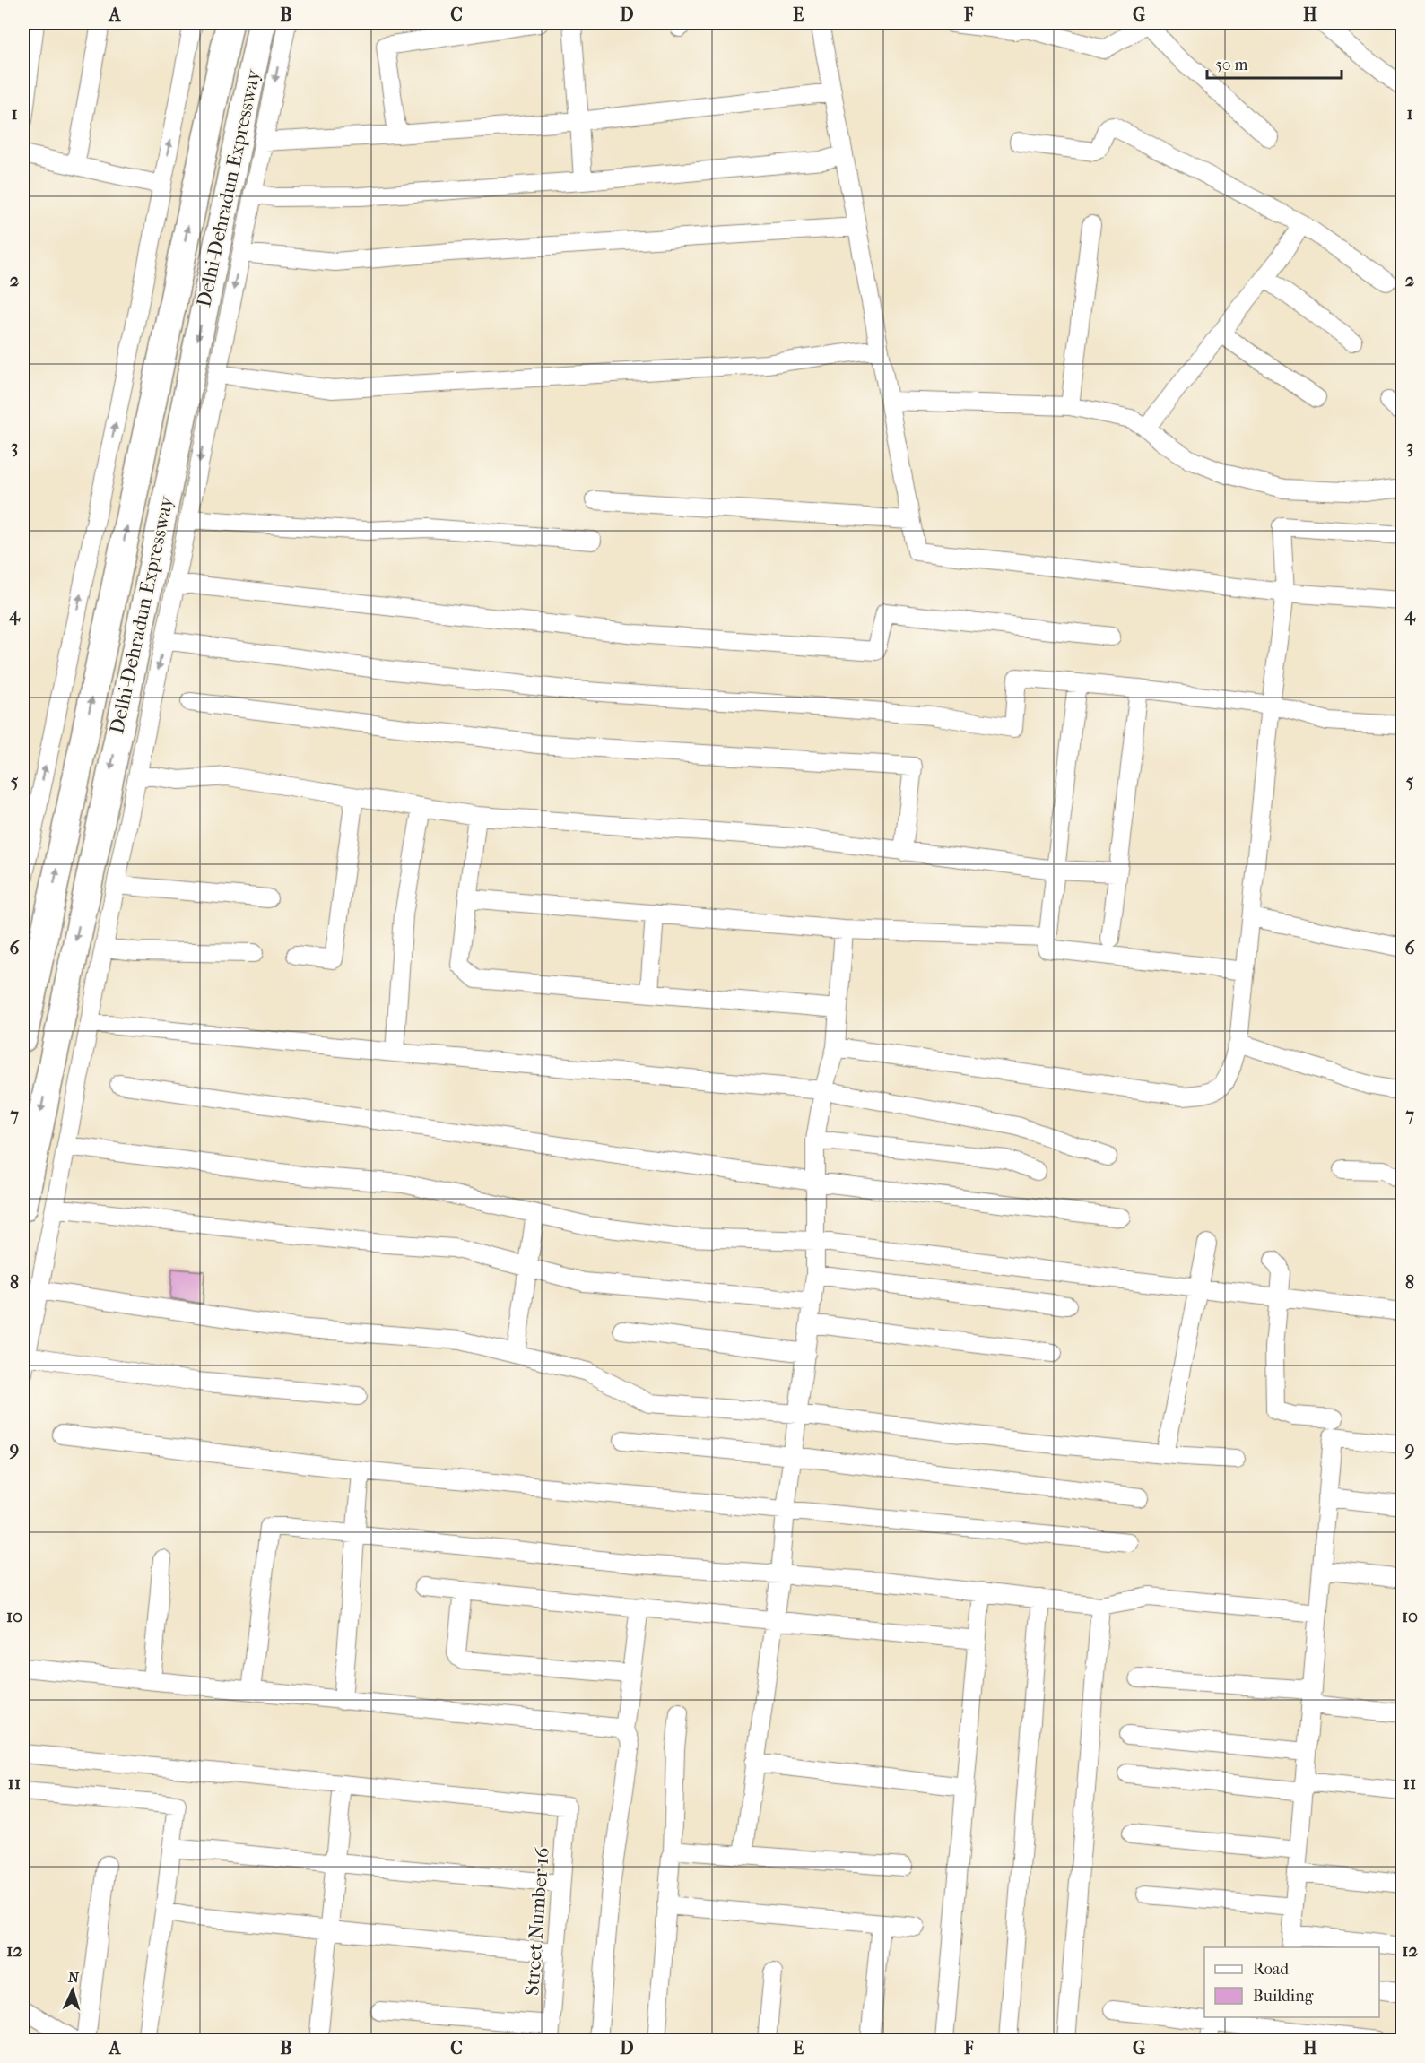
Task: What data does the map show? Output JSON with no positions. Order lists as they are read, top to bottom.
{
  "streets": {
    "highway": ["Delhi-Dehradun Expressway"],
    "street": ["Street Number 16"]
  },
  "legend": ["Road", "Building"],
  "scale_bar": "50 m",
  "north": "top",
  "grid": {
    "columns": [
      "A",
      "B",
      "C",
      "D",
      "E",
      "F",
      "G",
      "H"
    ],
    "rows": [
      "1",
      "2",
      "3",
      "4",
      "5",
      "6",
      "7",
      "8",
      "9",
      "10",
      "11",
      "12"
    ]
  }
}
